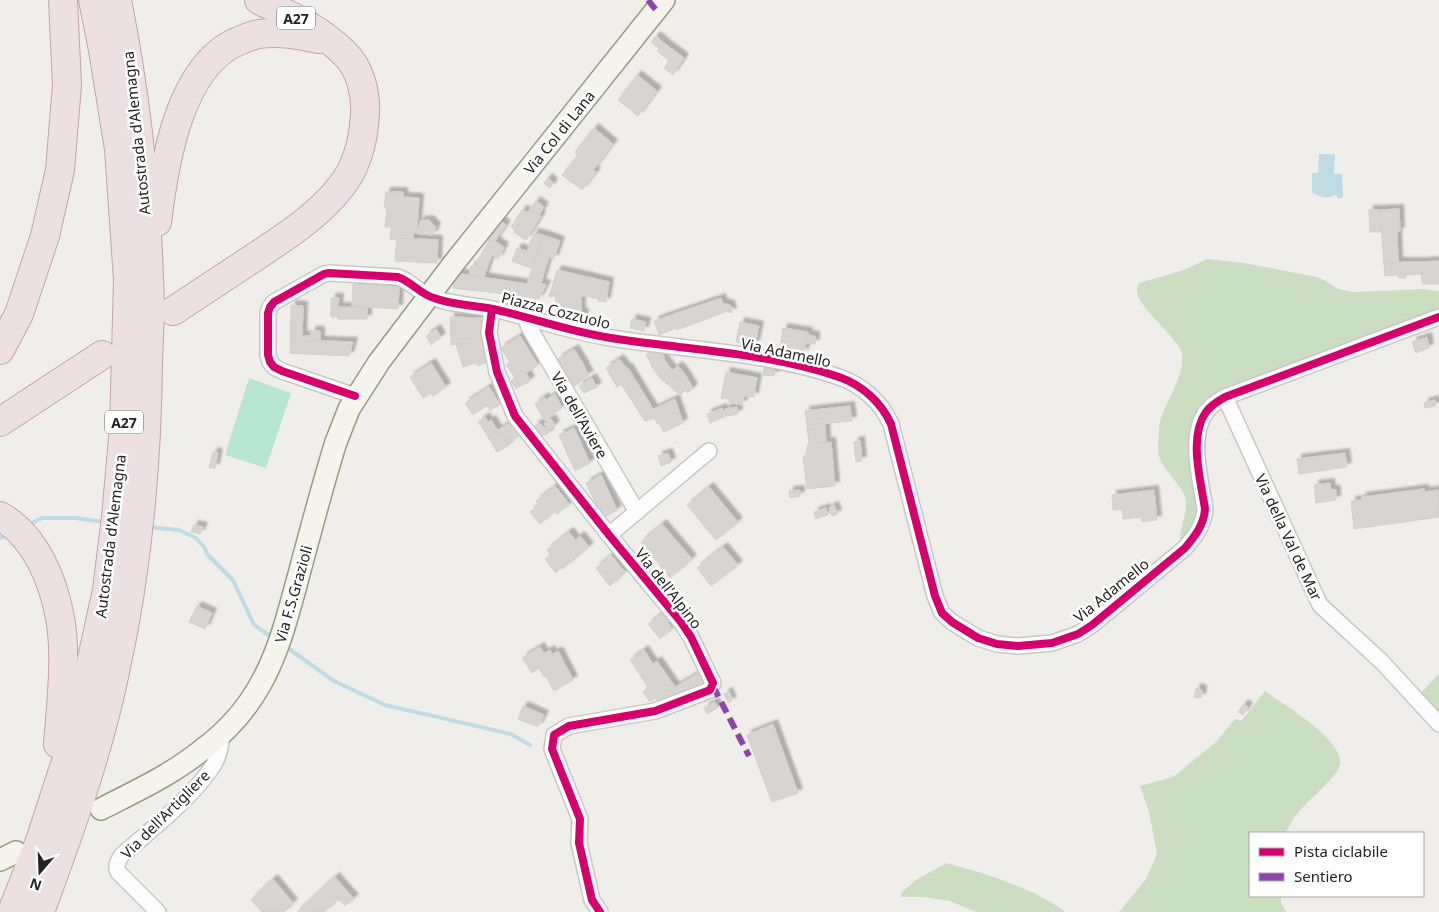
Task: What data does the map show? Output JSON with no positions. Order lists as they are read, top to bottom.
{
  "streets": {
    "highway": ["A27", "Autostrada d'Alemagna"],
    "main road": ["Via Col di Lana", "Via F.S.Grazioli"],
    "street": [
      "Piazza Cozzuolo",
      "Via Adamello",
      "Via dell'Aviere",
      "Via della Val de Mar",
      "Via dell'Alpino",
      "Via dell'Artigliere"
    ]
  },
  "crossings": [
    ["A27", "Autostrada d'Alemagna"],
    ["Via Col di Lana", "Piazza Cozzuolo"],
    ["Via Col di Lana", "Via F.S.Grazioli"],
    ["Piazza Cozzuolo", "Via Adamello"],
    ["Piazza Cozzuolo", "Via dell'Aviere"],
    ["Piazza Cozzuolo", "Via dell'Alpino"],
    ["Piazza Cozzuolo", "Via F.S.Grazioli"],
    ["Via Adamello", "Via della Val de Mar"],
    ["Via F.S.Grazioli", "Via dell'Artigliere"]
  ],
  "legend": ["Pista ciclabile", "Sentiero"],
  "north": "bottom"
}
